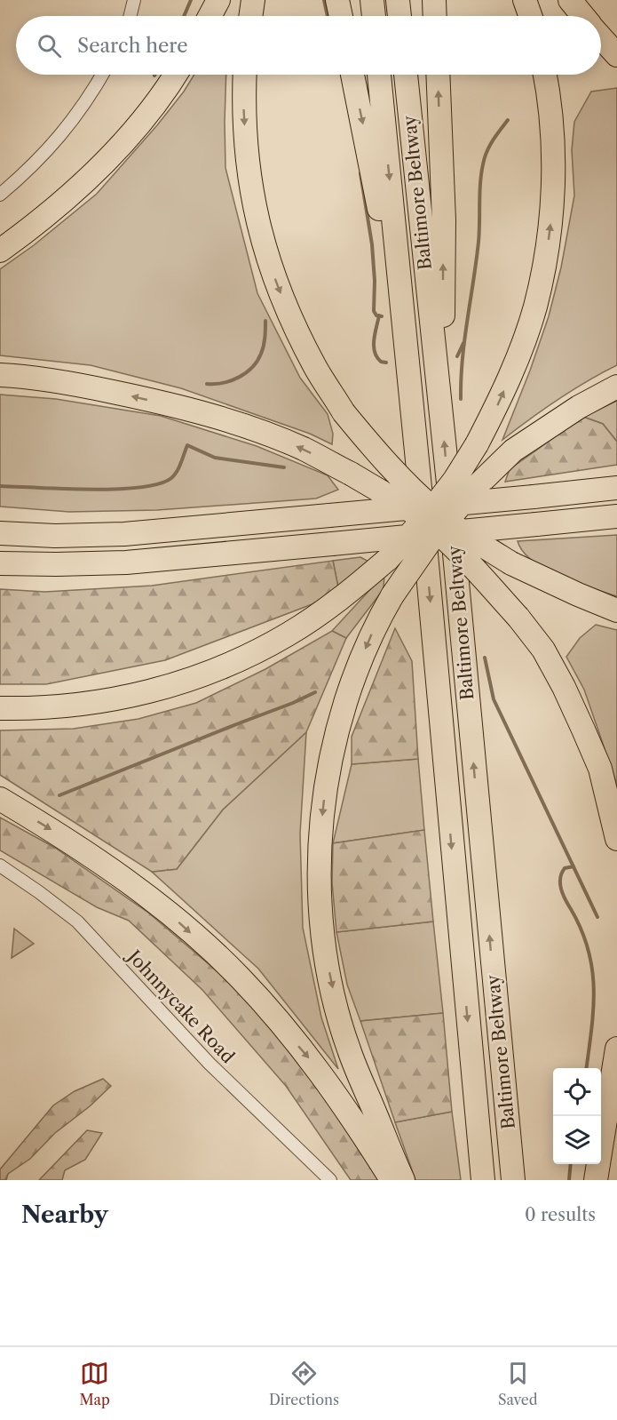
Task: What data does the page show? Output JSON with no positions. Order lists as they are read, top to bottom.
{
  "streets": {
    "highway": ["Baltimore Beltway"],
    "street": ["Johnnycake Road"]
  },
  "page": {
    "search": "Search here",
    "heading": ["Nearby", "0 results"],
    "nav": ["Map", "Directions", "Saved"]
  }
}
